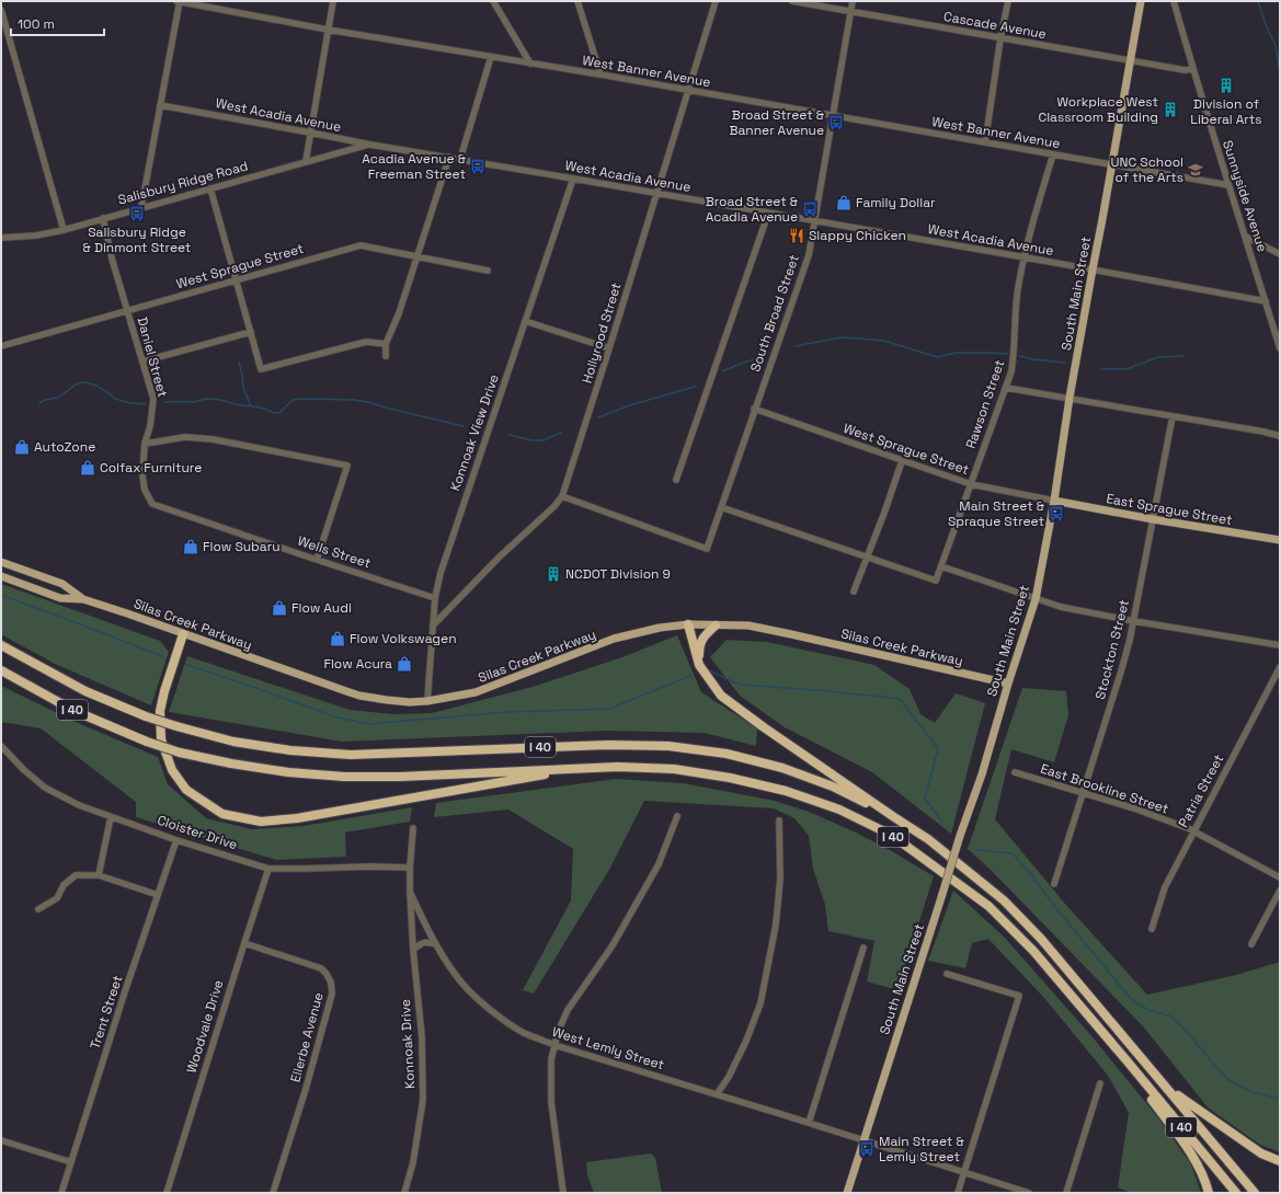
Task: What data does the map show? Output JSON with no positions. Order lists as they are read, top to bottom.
{
  "streets": {
    "highway": ["I 40"],
    "main road": ["South Main Street", "East Sprague Street", "Silas Creek Parkway"],
    "street": [
      "Cascade Avenue",
      "West Banner Avenue",
      "West Acadia Avenue",
      "Salisbury Ridge Road",
      "Sunnyside Avenue",
      "West Sprague Street",
      "South Broad Street",
      "Hollyrood Street",
      "Daniel Street",
      "Rawson Street",
      "Konnoak View Drive",
      "Wells Street",
      "Stockton Street",
      "East Brookline Street",
      "Patria Street",
      "Cloister Drive",
      "Trent Street",
      "Woodvale Drive",
      "Ellerbe Avenue",
      "Konnoak Drive",
      "West Lemly Street"
    ]
  },
  "crossings": [
    ["Cascade Avenue", "Sunnyside Avenue"],
    ["Cascade Avenue", "South Main Street"],
    ["Cascade Avenue", "South Broad Street"],
    ["West Banner Avenue", "Sunnyside Avenue"],
    ["West Banner Avenue", "South Main Street"],
    ["West Banner Avenue", "South Broad Street"],
    ["West Banner Avenue", "Hollyrood Street"],
    ["West Banner Avenue", "Rawson Street"],
    ["West Acadia Avenue", "Salisbury Ridge Road"],
    ["West Acadia Avenue", "Sunnyside Avenue"],
    ["West Acadia Avenue", "South Main Street"],
    ["West Acadia Avenue", "South Broad Street"],
    ["West Acadia Avenue", "Hollyrood Street"],
    ["West Acadia Avenue", "Rawson Street"],
    ["West Acadia Avenue", "Konnoak View Drive"],
    ["Salisbury Ridge Road", "Daniel Street"],
    ["West Sprague Street", "South Main Street"],
    ["West Sprague Street", "South Broad Street"],
    ["West Sprague Street", "Daniel Street"],
    ["West Sprague Street", "Rawson Street"],
    ["West Sprague Street", "East Sprague Street"],
    ["South Main Street", "East Sprague Street"],
    ["South Main Street", "Silas Creek Parkway"],
    ["South Main Street", "West Lemly Street"],
    ["South Broad Street", "Hollyrood Street"],
    ["Hollyrood Street", "Konnoak View Drive"],
    ["Daniel Street", "Wells Street"],
    ["Konnoak View Drive", "Wells Street"],
    ["Konnoak View Drive", "Silas Creek Parkway"],
    ["East Sprague Street", "Stockton Street"],
    ["Stockton Street", "East Brookline Street"],
    ["East Brookline Street", "Patria Street"],
    ["Cloister Drive", "Trent Street"],
    ["Cloister Drive", "Woodvale Drive"],
    ["Cloister Drive", "Konnoak Drive"],
    ["Woodvale Drive", "Ellerbe Avenue"],
    ["Konnoak Drive", "West Lemly Street"]
  ],
  "places": {
    "building": ["Division of Liberal Arts", "Workplace West Classroom Building", "NCDOT Division 9"],
    "bus stop": [
      "Broad Street & Banner Avenue",
      "Acadia Avenue & Freeman Street",
      "Broad Street & Acadia Avenue",
      "Salisbury Ridge & Dinmont Street",
      "Main Street & Spraque Street",
      "Main Street & Lemly Street"
    ],
    "school or university": ["UNC School of the Arts"],
    "shop": [
      "Family Dollar",
      "AutoZone",
      "Colfax Furniture",
      "Flow Subaru",
      "Flow Audi",
      "Flow Volkswagen",
      "Flow Acura"
    ],
    "restaurant": ["Slappy Chicken"]
  },
  "scale_bar": "100 m"
}
